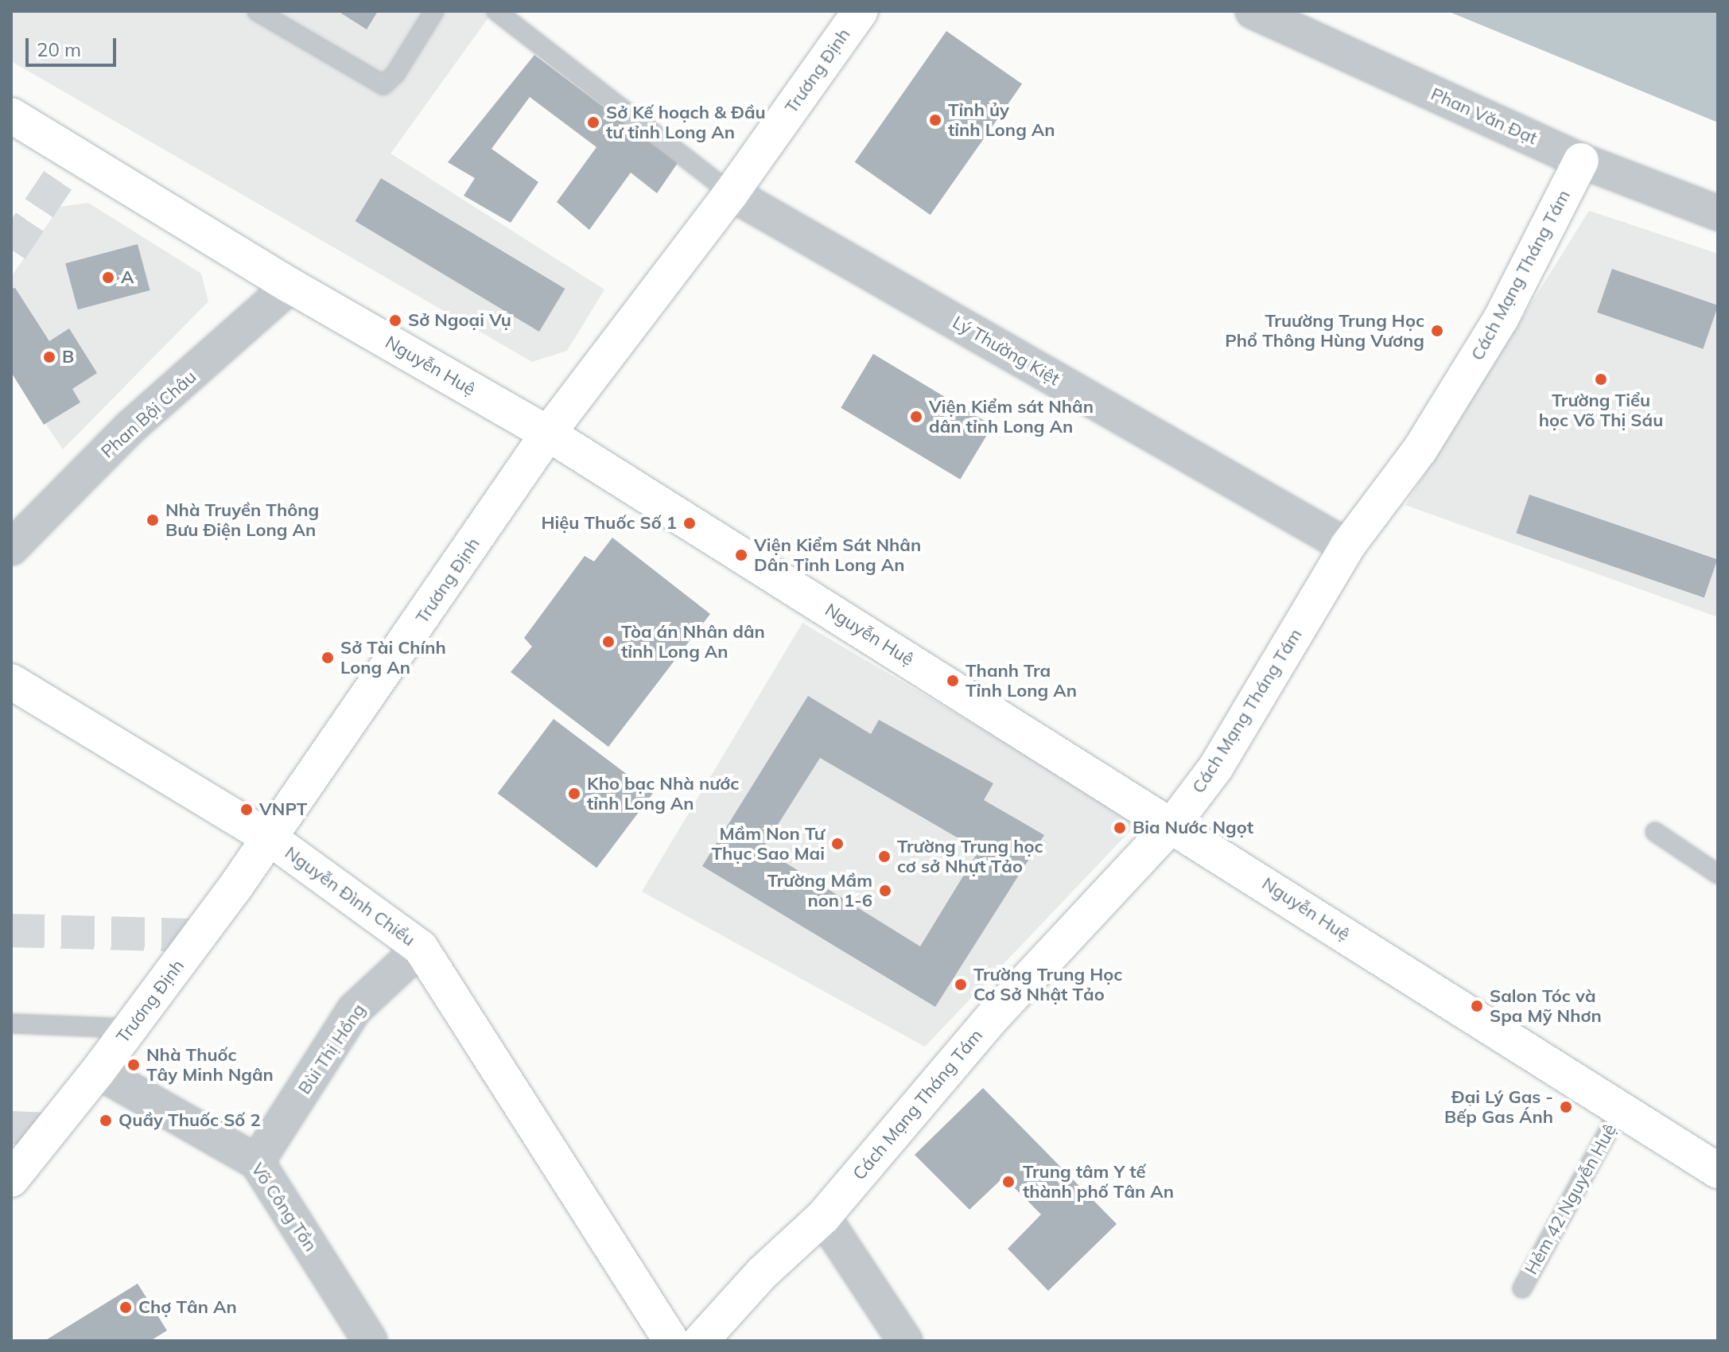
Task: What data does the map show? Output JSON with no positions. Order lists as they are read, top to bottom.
{
  "streets": {
    "street": [
      "Trương Định",
      "Phan Văn Đạt",
      "Cách Mạng Tháng Tám",
      "Lý Thường Kiệt",
      "Nguyễn Huệ",
      "Phan Bội Châu",
      "Nguyễn Đình Chiểu",
      "Bùi Thị Hồng",
      "Võ Công Tồn"
    ],
    "lane": ["Hẻm 42 Nguyễn Huệ"]
  },
  "crossings": [
    ["Trương Định", "Lý Thường Kiệt"],
    ["Trương Định", "Nguyễn Huệ"],
    ["Trương Định", "Nguyễn Đình Chiểu"],
    ["Trương Định", "Võ Công Tồn"],
    ["Phan Văn Đạt", "Cách Mạng Tháng Tám"],
    ["Cách Mạng Tháng Tám", "Lý Thường Kiệt"],
    ["Cách Mạng Tháng Tám", "Nguyễn Huệ"],
    ["Nguyễn Huệ", "Phan Bội Châu"],
    ["Nguyễn Huệ", "Hẻm 42 Nguyễn Huệ"],
    ["Nguyễn Đình Chiểu", "Bùi Thị Hồng"],
    ["Bùi Thị Hồng", "Võ Công Tồn"]
  ],
  "places": [
    "Tỉnh ủy tỉnh Long An",
    "Sở Kế hoạch & Đầu tư tỉnh Long An",
    "A",
    "Sở Ngoại Vụ",
    "Truường Trung Học Phổ Thông Hùng Vương",
    "B",
    "Trường Tiểu học Võ Thị Sáu",
    "Viện Kiểm sát Nhân dân tỉnh Long An",
    "Nhà Truyền Thông Bưu Điện Long An",
    "Hiệu Thuốc Số 1",
    "Viện Kiểm Sát Nhân Dân Tỉnh Long An",
    "Tòa án Nhân dân tỉnh Long An",
    "Sở Tài Chính Long An",
    "Thanh Tra Tỉnh Long An",
    "Kho bạc Nhà nước tỉnh Long An",
    "VNPT",
    "Bia Nước Ngọt",
    "Mầm Non Tư Thục Sao Mai",
    "Trường Trung học cơ sở Nhựt Tảo",
    "Trường Mầm non 1-6",
    "Trường Trung Học Cơ Sở Nhật Tảo",
    "Salon Tóc và Spa Mỹ Nhơn",
    "Nhà Thuốc Tây Minh Ngân",
    "Đại Lý Gas - Bếp Gas Ánh",
    "Quầy Thuốc Số 2",
    "Trung tâm Y tế thành phố Tân An",
    "Chợ Tân An"
  ],
  "scale_bar": "20 m"
}
